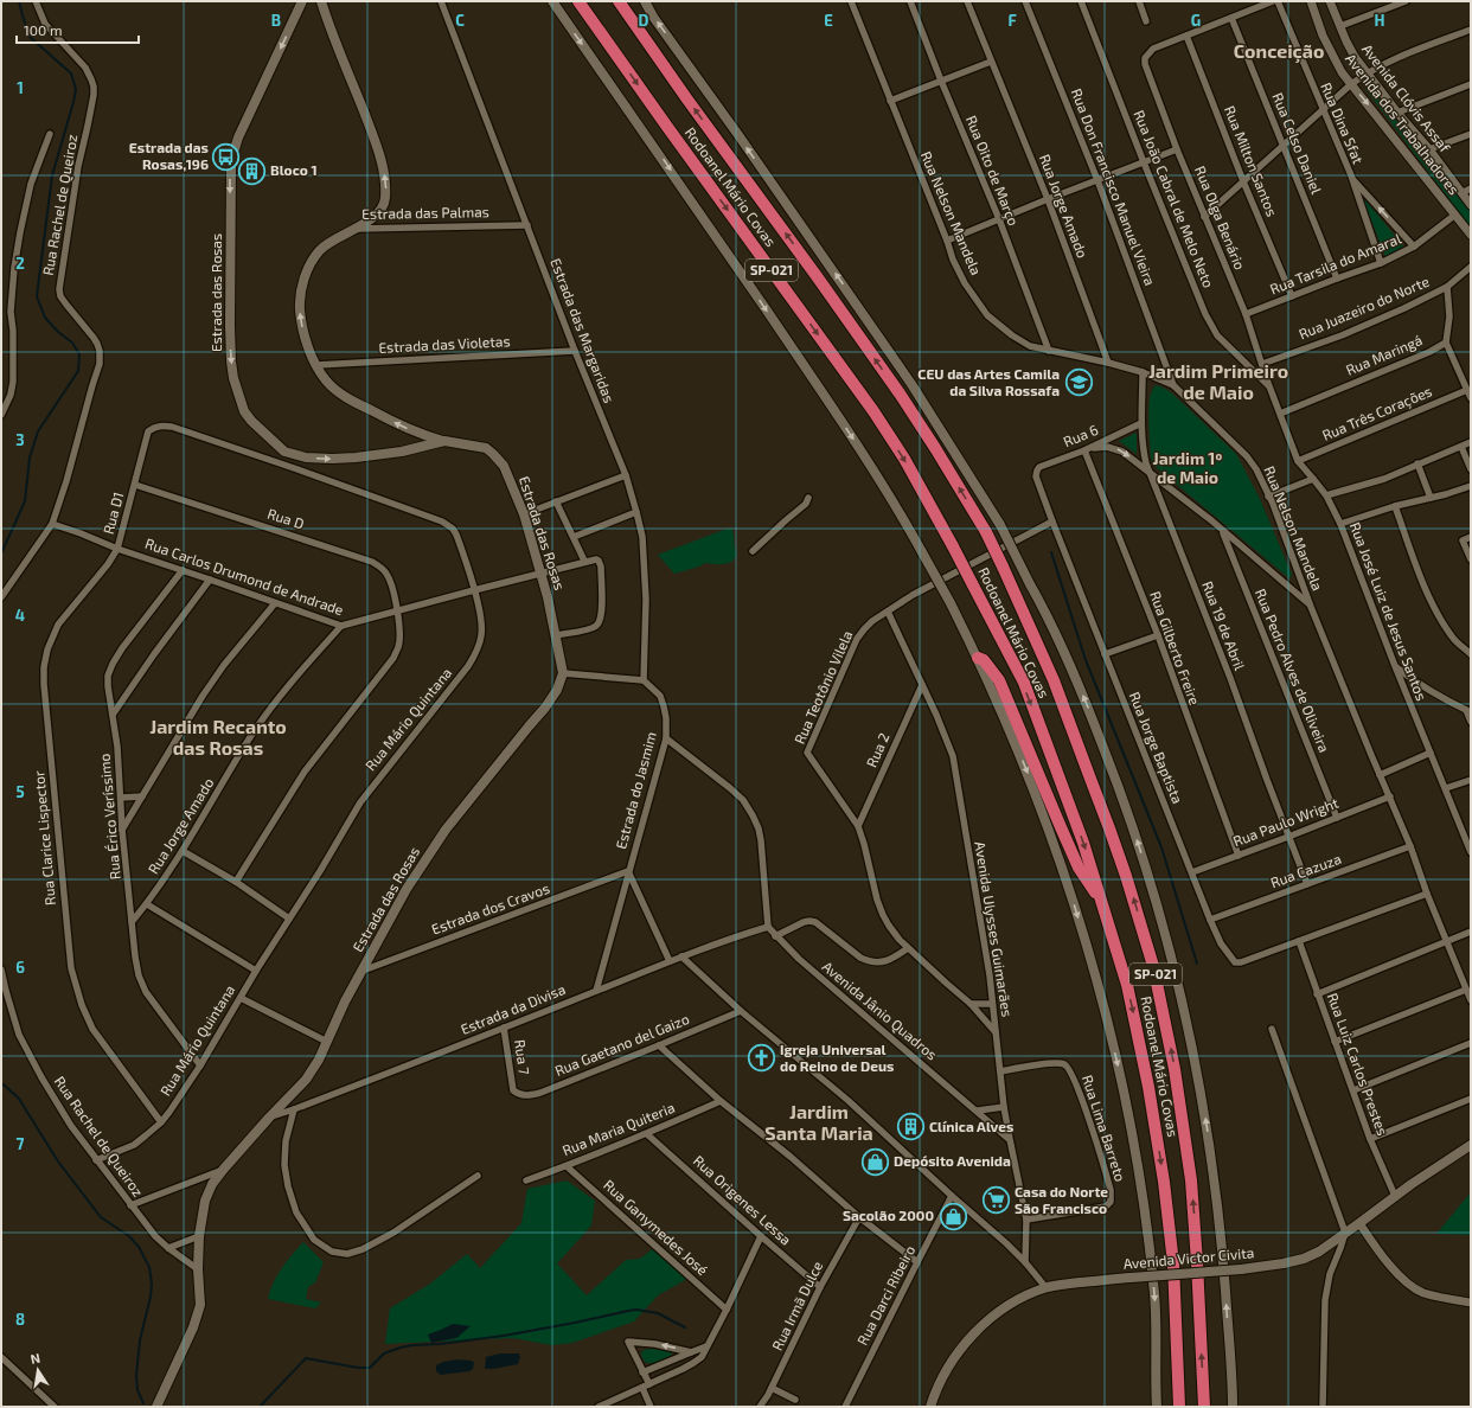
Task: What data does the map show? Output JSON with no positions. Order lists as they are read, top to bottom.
{
  "streets": {
    "highway": ["Rodoanel Mário Covas", "SP-021"],
    "main road": ["Estrada das Palmas", "Estrada das Rosas", "Avenida Victor Civita"],
    "street": [
      "Avenida Clóvis Assaf",
      "Rua Dina Sfat",
      "Avenida dos Trabalhadores",
      "Rua Celso Daniel",
      "Rua Milton Santos",
      "Rua Oito de Março",
      "Rua Don Francisco Manuel Vieira",
      "Rua João Cabral de Melo Neto",
      "Rua Rachel de Queiroz",
      "Rua Jorge Amado",
      "Rua Nelson Mandela",
      "Rua Olga Benário",
      "Rua Tarsila do Amaral",
      "Rua Juazeiro do Norte",
      "Estrada das Margaridas",
      "Estrada das Violetas",
      "Rua Maringá",
      "Rua Três Corações",
      "Rua 6",
      "Rua D1",
      "Rua D",
      "Rua Carlos Drumond de Andrade",
      "Rua José Luiz de Jesus Santos",
      "Rua 19 de Abril",
      "Rua Gilberto Freire",
      "Rua Pedro Alves de Oliveira",
      "Rua Teotônio Vilela",
      "Rua Mário Quintana",
      "Rua Jorge Baptista",
      "Rua 2",
      "Estrada do Jasmim",
      "Rua Érico Veríssimo",
      "Rua Paulo Wright",
      "Rua Clarice Lispector",
      "Rua Cazuza",
      "Estrada dos Cravos",
      "Avenida Ulysses Guimarães",
      "Estrada da Divisa",
      "Avenida Jânio Quadros",
      "Rua Gaetano del Gaizo",
      "Rua 7",
      "Rua Luiz Carlos Prestes",
      "Rua Lima Barreto",
      "Rua Maria Quiteria",
      "Rua Origenes Lessa",
      "Rua Ganymedes José",
      "Rua Darci Ribeiro",
      "Rua Irmã Dulce"
    ]
  },
  "crossings": [
    ["Rua Dina Sfat", "Rua Tarsila do Amaral"],
    ["Avenida dos Trabalhadores", "Rua Tarsila do Amaral"],
    ["Rua Celso Daniel", "Rua Tarsila do Amaral"],
    ["Rua Milton Santos", "Rua Olga Benário"],
    ["Rua Milton Santos", "Rua Tarsila do Amaral"],
    ["Rua Oito de Março", "Rua Nelson Mandela"],
    ["Rua Don Francisco Manuel Vieira", "Rua Nelson Mandela"],
    ["Rua João Cabral de Melo Neto", "Rua Olga Benário"],
    ["Rua João Cabral de Melo Neto", "Rua José Luiz de Jesus Santos"],
    ["Rua Rachel de Queiroz", "Estrada das Rosas"],
    ["Rua Rachel de Queiroz", "Rua Carlos Drumond de Andrade"],
    ["Rua Rachel de Queiroz", "Rua Mário Quintana"],
    ["Rua Jorge Amado", "Rua Nelson Mandela"],
    ["Rua Jorge Amado", "Rua Carlos Drumond de Andrade"],
    ["Rua Jorge Amado", "Rua Érico Veríssimo"],
    ["Estrada das Palmas", "Estrada das Rosas"],
    ["Estrada das Palmas", "Estrada das Margaridas"],
    ["Estrada das Palmas", "Estrada das Violetas"],
    ["Rua Nelson Mandela", "Rua 19 de Abril"],
    ["Rua Nelson Mandela", "Rua Paulo Wright"],
    ["Rua Nelson Mandela", "Rua Cazuza"],
    ["Rua Olga Benário", "Rua Tarsila do Amaral"],
    ["Rua Olga Benário", "Rua Juazeiro do Norte"],
    ["Rua Olga Benário", "Rua José Luiz de Jesus Santos"],
    ["Estrada das Rosas", "Rua Carlos Drumond de Andrade"],
    ["Estrada das Rosas", "Estrada dos Cravos"],
    ["Estrada das Rosas", "Estrada da Divisa"],
    ["Estrada das Margaridas", "Estrada das Violetas"],
    ["Estrada das Margaridas", "Estrada do Jasmim"],
    ["Rua Maringá", "Rua José Luiz de Jesus Santos"],
    ["Rua Três Corações", "Rua José Luiz de Jesus Santos"],
    ["Rua 6", "Rua 19 de Abril"],
    ["Rua 6", "Rua Gilberto Freire"],
    ["Rua 6", "Rua Jorge Baptista"],
    ["Rua D1", "Rua D"],
    ["Rua D1", "Rua Carlos Drumond de Andrade"],
    ["Rua D1", "Rua Mário Quintana"],
    ["Rua D1", "Rua Clarice Lispector"],
    ["Rua D", "Rua Carlos Drumond de Andrade"],
    ["Rua Carlos Drumond de Andrade", "Rua Mário Quintana"],
    ["Rua Carlos Drumond de Andrade", "Rua Érico Veríssimo"],
    ["Rua Carlos Drumond de Andrade", "Rua Clarice Lispector"],
    ["Rua 19 de Abril", "Rua Paulo Wright"],
    ["Rua 19 de Abril", "Rua Cazuza"],
    ["Rua Gilberto Freire", "Rua Paulo Wright"],
    ["Rua Pedro Alves de Oliveira", "Rua Paulo Wright"],
    ["Rua Teotônio Vilela", "Rua Jorge Baptista"],
    ["Rua Teotônio Vilela", "Rua 2"],
    ["Rua Teotônio Vilela", "Avenida Ulysses Guimarães"],
    ["Rua Mário Quintana", "Rua Érico Veríssimo"],
    ["Rua Mário Quintana", "Rua Clarice Lispector"],
    ["Rua Jorge Baptista", "Rua Paulo Wright"],
    ["Rua Jorge Baptista", "Rua Cazuza"],
    ["Rua Jorge Baptista", "Rua Luiz Carlos Prestes"],
    ["Rua 2", "Avenida Ulysses Guimarães"],
    ["Estrada do Jasmim", "Estrada dos Cravos"],
    ["Estrada do Jasmim", "Estrada da Divisa"],
    ["Avenida Ulysses Guimarães", "Avenida Jânio Quadros"],
    ["Avenida Ulysses Guimarães", "Rua Lima Barreto"],
    ["Estrada da Divisa", "Avenida Jânio Quadros"],
    ["Estrada da Divisa", "Rua 7"],
    ["Rua Gaetano del Gaizo", "Rua 7"],
    ["Rua Luiz Carlos Prestes", "Avenida Victor Civita"],
    ["Rua Maria Quiteria", "Rua Origenes Lessa"],
    ["Rua Maria Quiteria", "Rua Ganymedes José"],
    ["Rua Origenes Lessa", "Rua Irmã Dulce"]
  ],
  "one_way": ["Avenida dos Trabalhadores"],
  "districts": [
    "Conceição",
    "Jardim Primeiro de Maio",
    "Jardim 1º de Maio",
    "Jardim Recanto das Rosas",
    "Jardim Santa Maria"
  ],
  "places": {
    "bus stop": ["Estrada das Rosas,196"],
    "building": ["Bloco 1", "Clínica Alves"],
    "school or university": ["CEU das Artes Camila da Silva Rossafa"],
    "church": ["Igreja Universal do Reino de Deus"],
    "shop": ["Depósito Avenida", "Sacolão 2000"],
    "supermarket": ["Casa do Norte São Francisco"]
  },
  "scale_bar": "100 m",
  "north": "top",
  "grid": {
    "columns": [
      "B",
      "C",
      "D",
      "E",
      "F",
      "G",
      "H"
    ],
    "rows": [
      "1",
      "2",
      "3",
      "4",
      "5",
      "6",
      "7",
      "8"
    ]
  }
}
